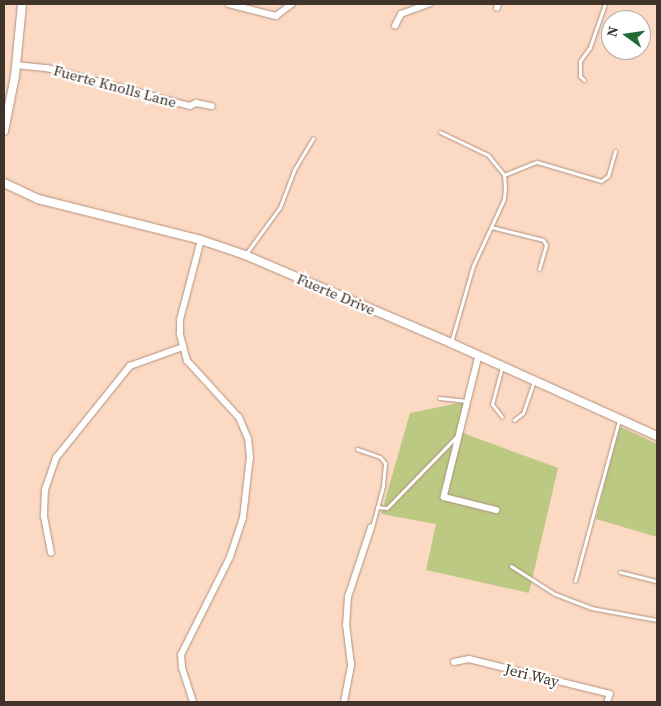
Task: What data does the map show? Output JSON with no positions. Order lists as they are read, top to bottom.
{
  "streets": {
    "street": ["Fuerte Knolls Lane", "Fuerte Drive", "Jeri Way"]
  },
  "north": "left"
}
